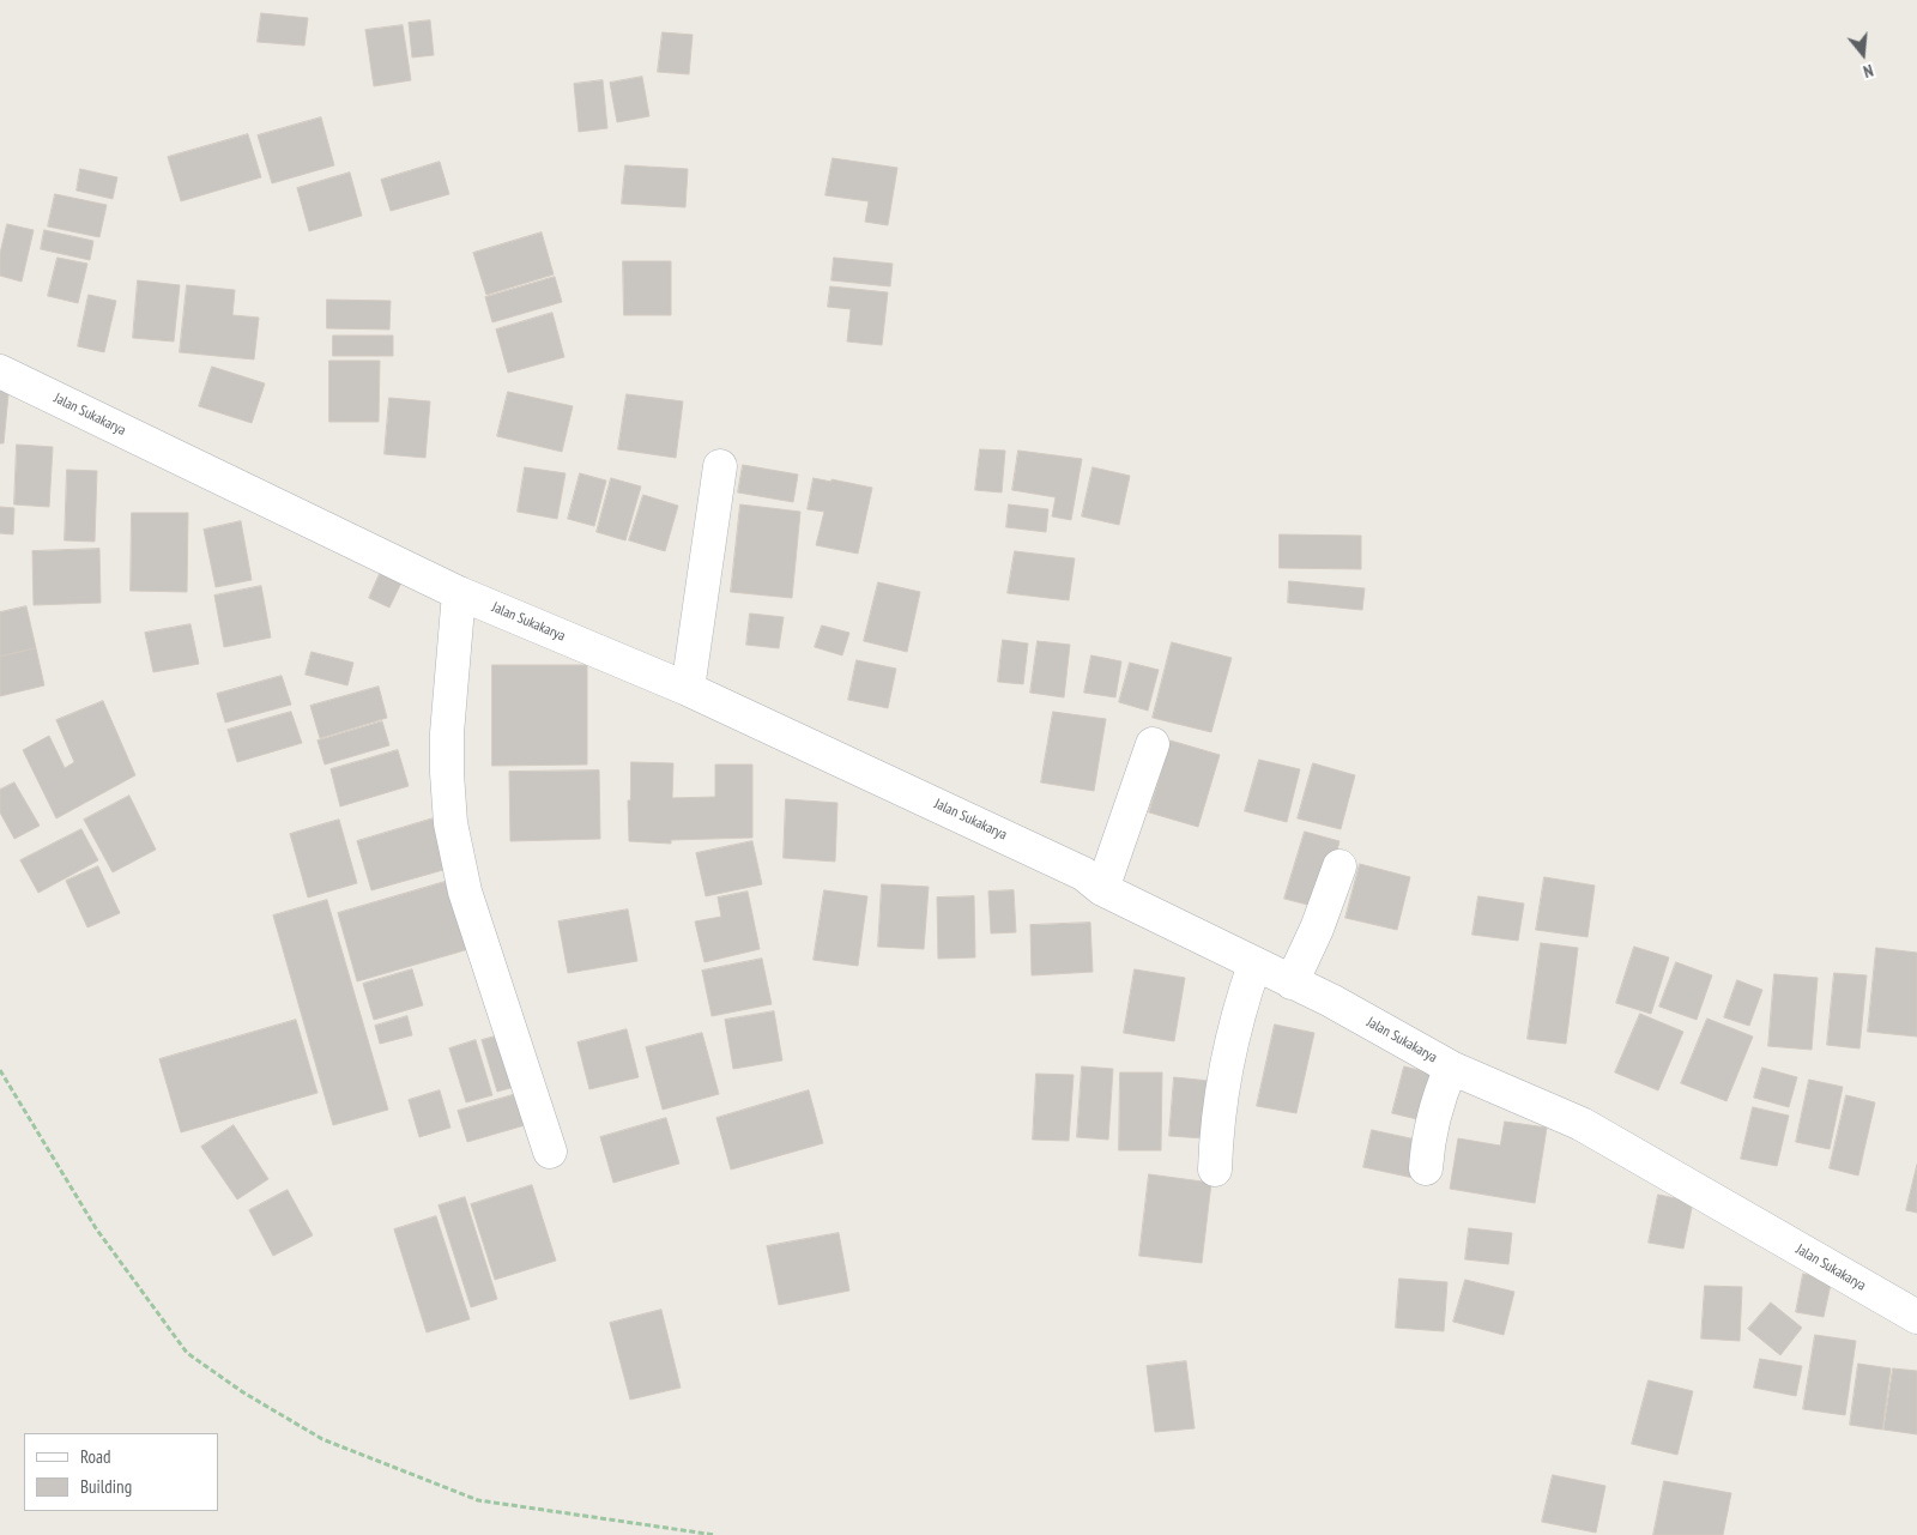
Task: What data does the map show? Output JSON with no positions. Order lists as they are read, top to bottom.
{
  "streets": {
    "street": ["Jalan Sukakarya"]
  },
  "legend": ["Road", "Building"],
  "north": "bottom"
}
